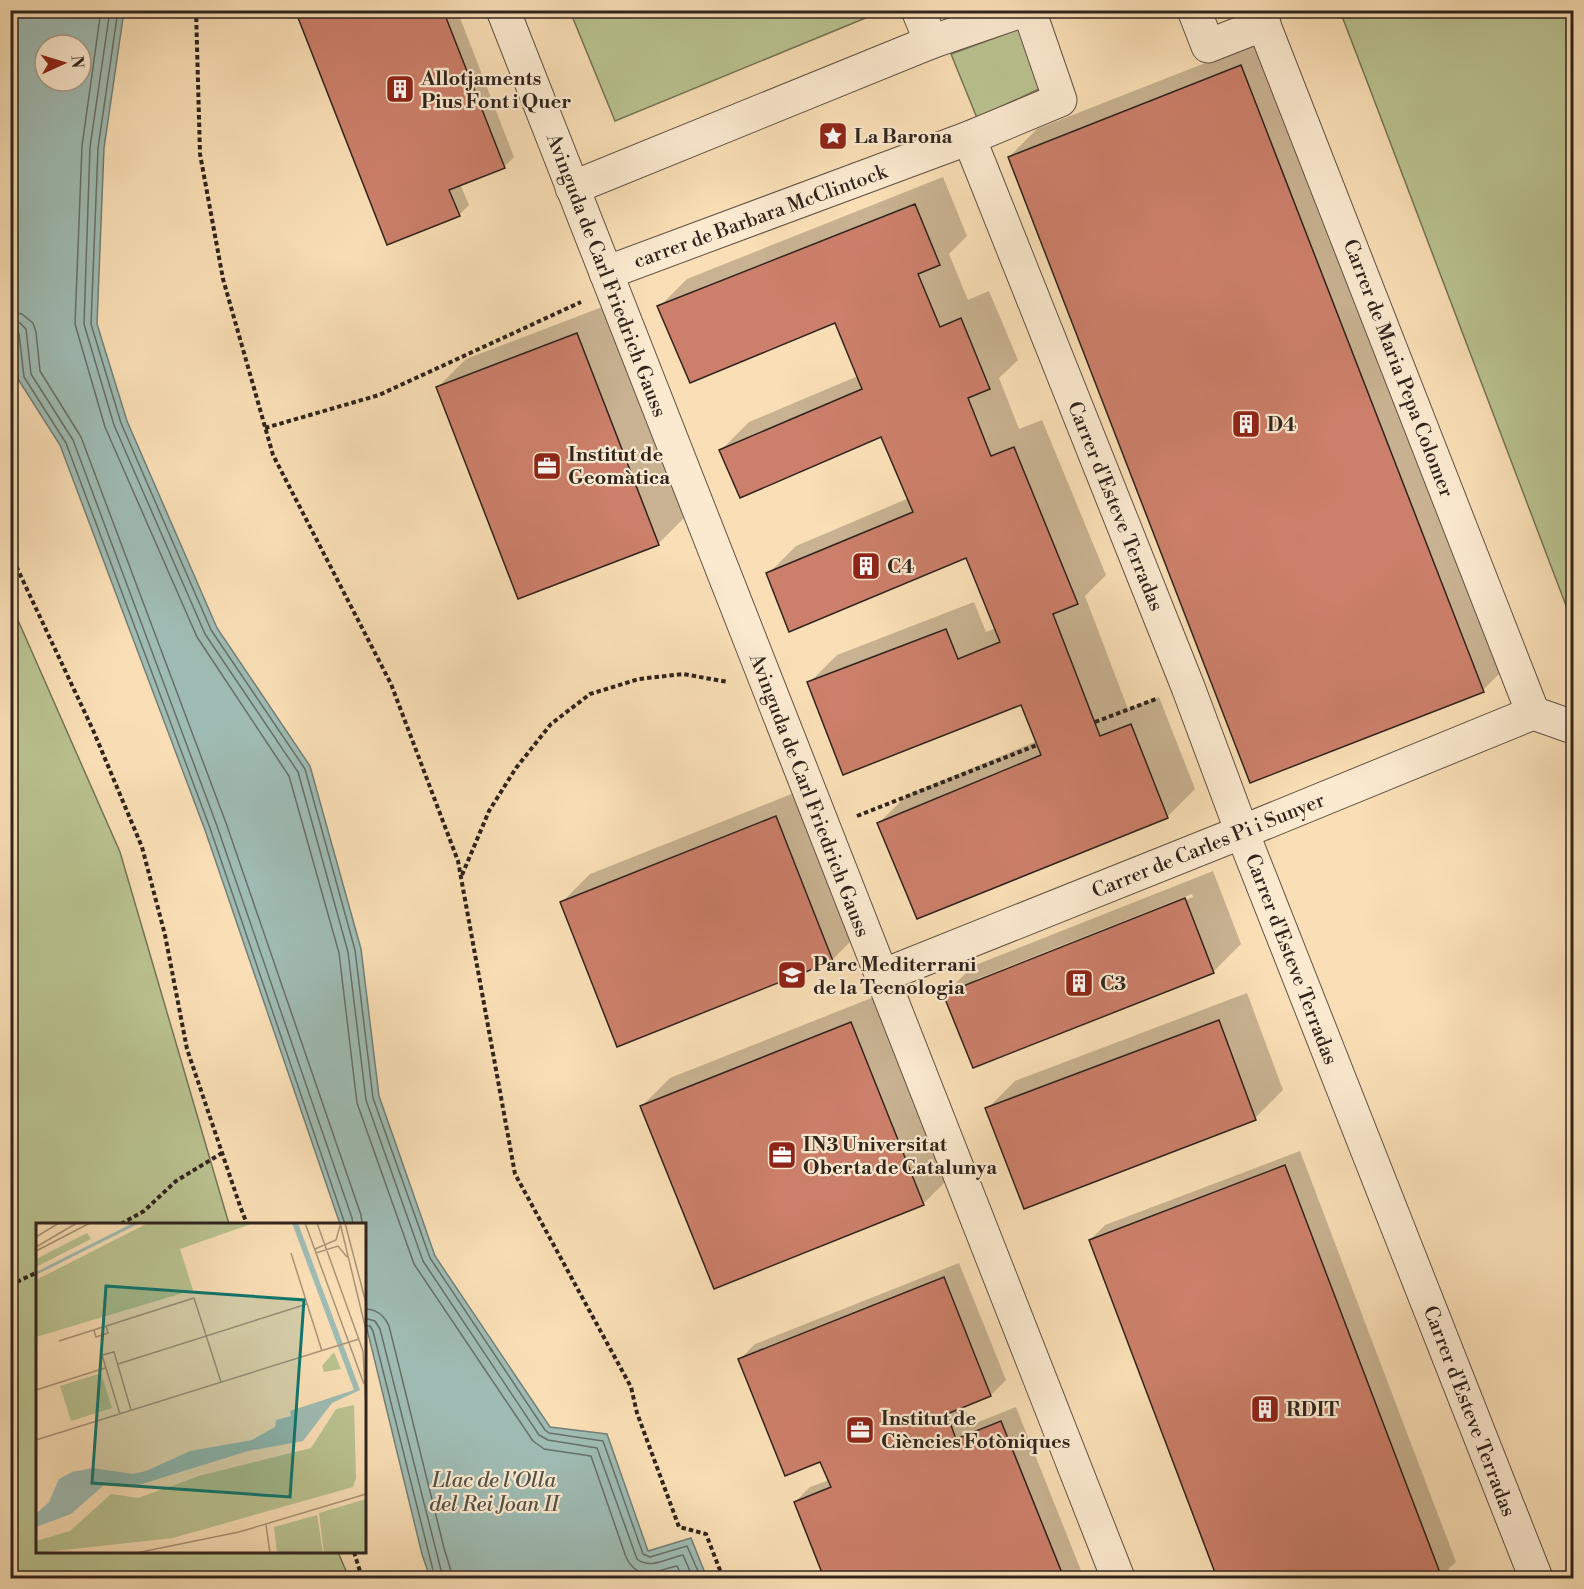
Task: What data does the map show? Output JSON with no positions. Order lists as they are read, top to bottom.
{
  "streets": {
    "street": [
      "carrer de Barbara McClintock",
      "Avinguda de Carl Friedrich Gauss",
      "Carrer de Maria Pepa Colomer",
      "Carrer d'Esteve Terradas",
      "Carrer de Carles Pi i Sunyer"
    ]
  },
  "crossings": [
    ["carrer de Barbara McClintock", "Avinguda de Carl Friedrich Gauss"],
    ["carrer de Barbara McClintock", "Carrer d'Esteve Terradas"],
    ["Avinguda de Carl Friedrich Gauss", "Carrer de Carles Pi i Sunyer"],
    ["Carrer de Maria Pepa Colomer", "Carrer de Carles Pi i Sunyer"],
    ["Carrer d'Esteve Terradas", "Carrer de Carles Pi i Sunyer"]
  ],
  "water": ["Llac de l'Olla del Rei Joan II"],
  "places": {
    "building": [
      "Allotjaments Pius Font i Quer",
      "D4",
      "C4",
      "C3",
      "RDIT"
    ],
    "place": ["La Barona"],
    "office": ["Institut de Geomàtica", "IN3 Universitat Oberta de Catalunya", "Institut de Ciències Fotòniques"],
    "school or university": ["Parc Mediterrani de la Tecnologia"]
  },
  "north": "right"
}
